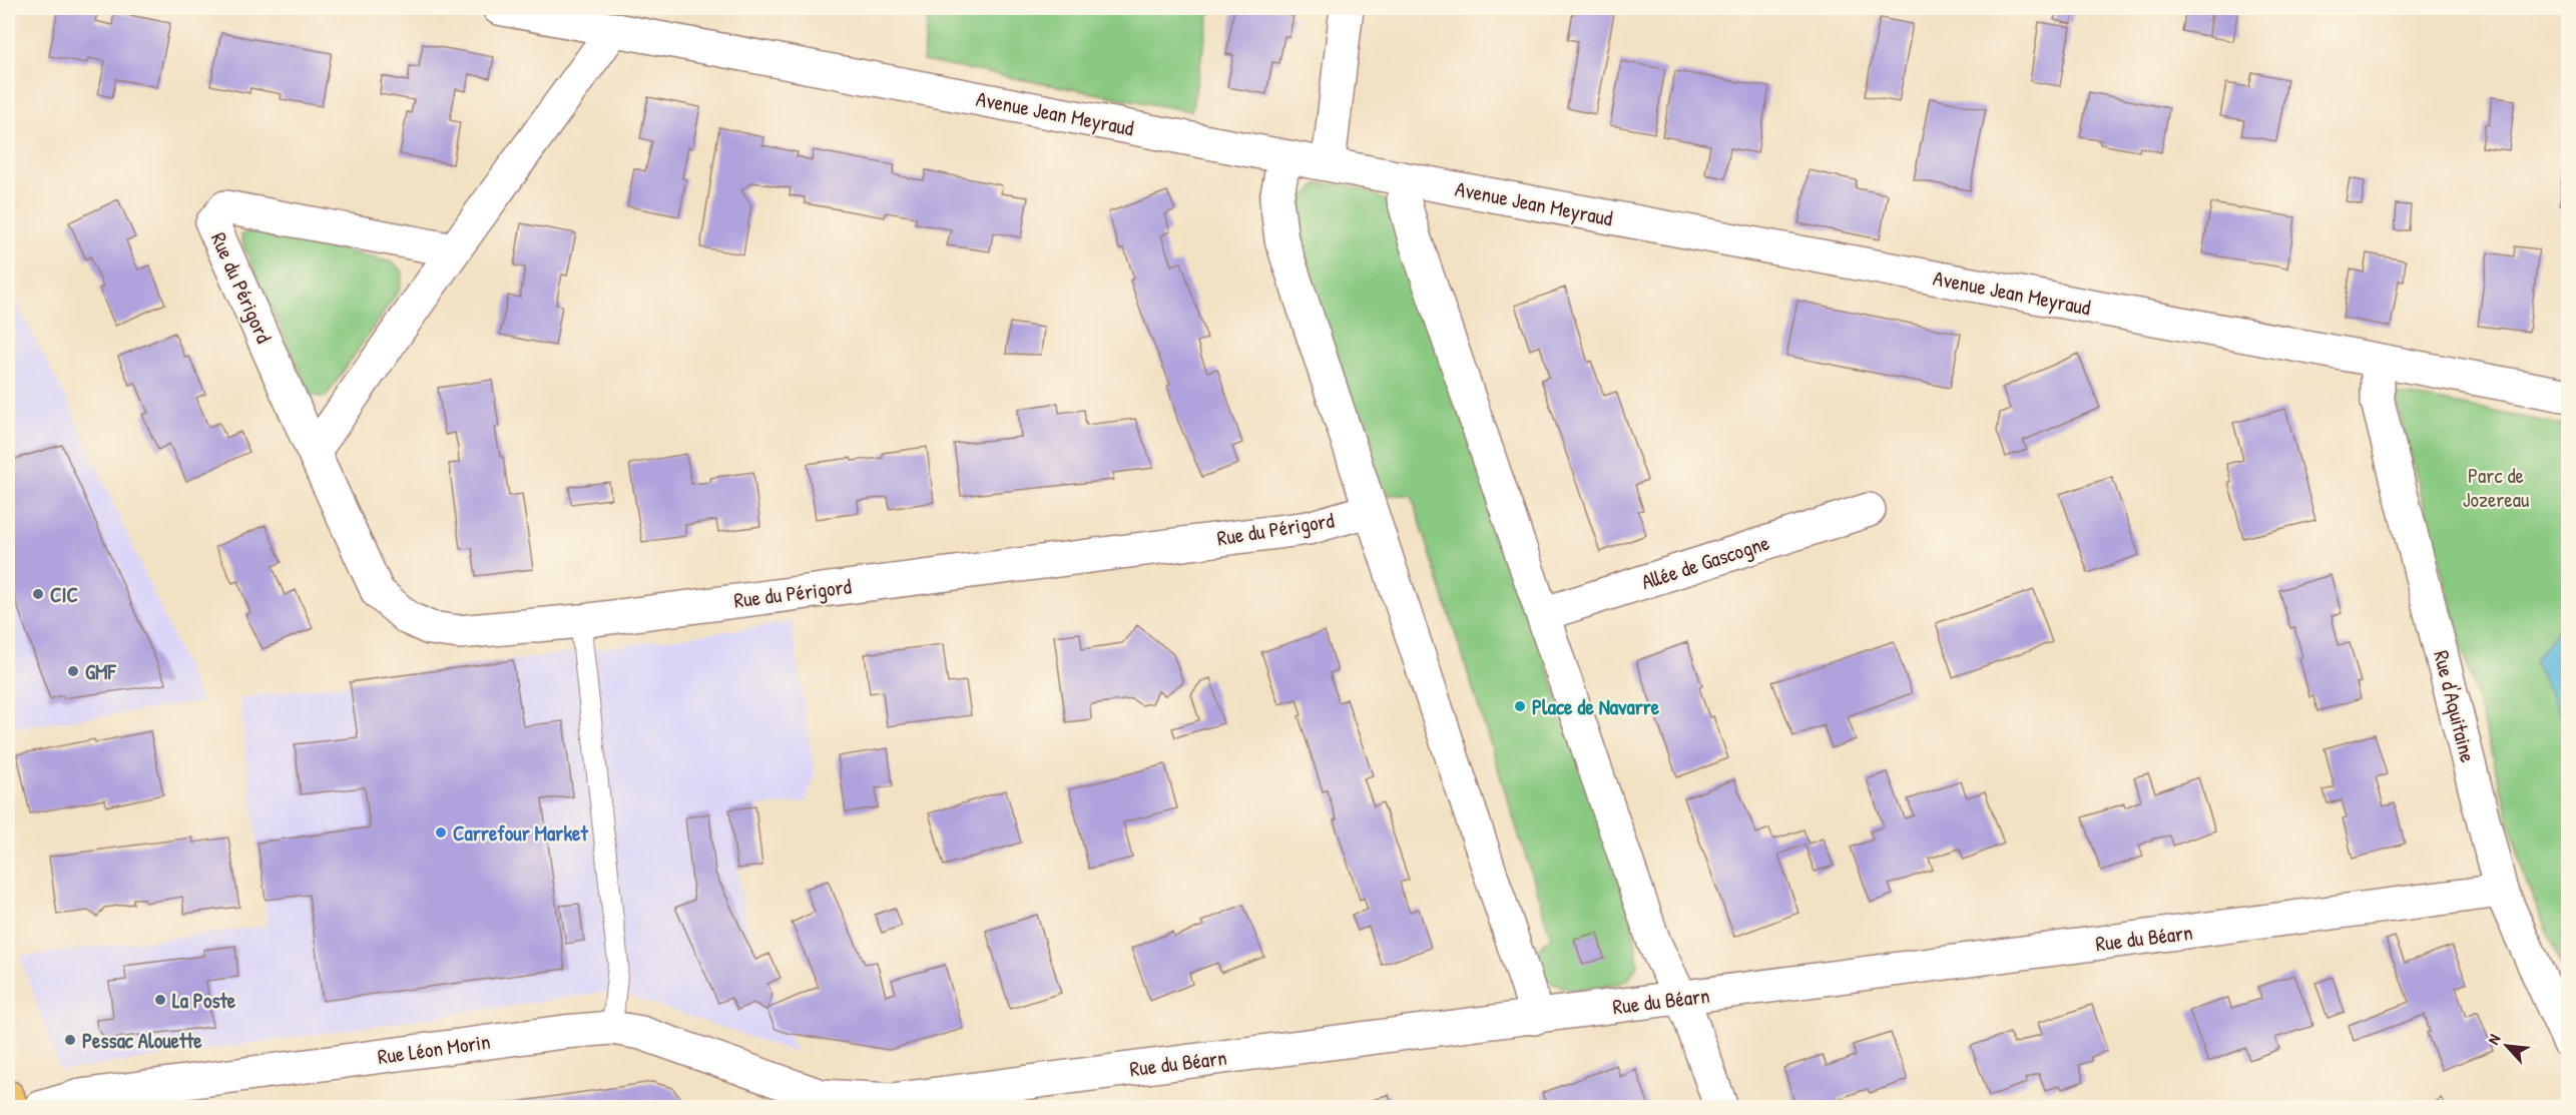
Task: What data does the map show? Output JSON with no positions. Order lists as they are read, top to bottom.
{
  "streets": {
    "street": [
      "Avenue Jean Meyraud",
      "Rue du Périgord",
      "Allée de Gascogne",
      "Rue d'Aquitaine",
      "Rue du Béarn",
      "Rue Léon Morin"
    ]
  },
  "crossings": [
    ["Avenue Jean Meyraud", "Rue d'Aquitaine"],
    ["Rue d'Aquitaine", "Rue du Béarn"],
    ["Rue du Béarn", "Rue Léon Morin"]
  ],
  "parks": ["Parc de Jozereau"],
  "places": [
    "CIC",
    "GMF",
    "Place de Navarre",
    "Carrefour Market",
    "La Poste",
    "Pessac Alouette"
  ],
  "north": "top left"
}
